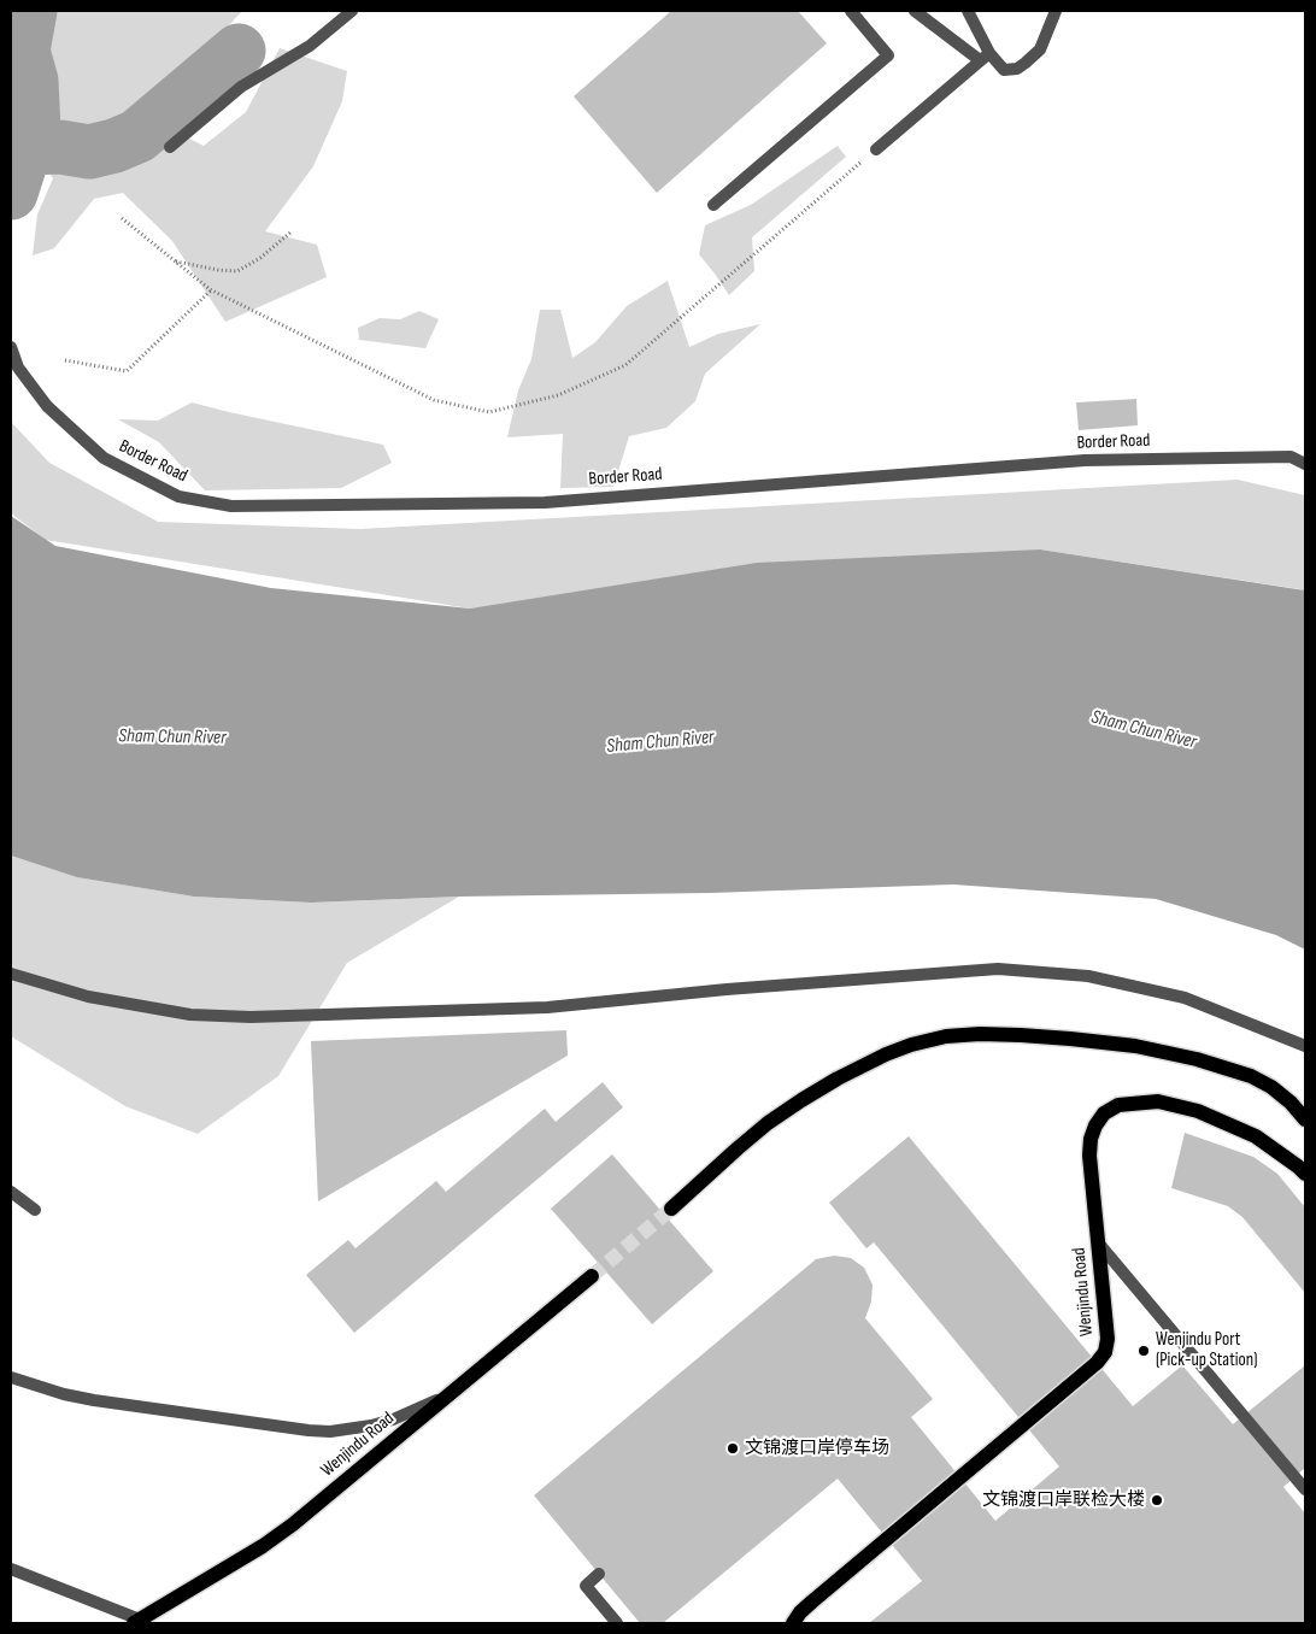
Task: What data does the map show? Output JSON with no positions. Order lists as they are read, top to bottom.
{
  "streets": {
    "main road": ["Wenjindu Road"],
    "street": ["Border Road"]
  },
  "water": ["Sham Chun River"],
  "places": ["Wenjindu Port (Pick-up Station)", "文锦渡口岸停车场", "文锦渡口岸联检大楼"]
}
